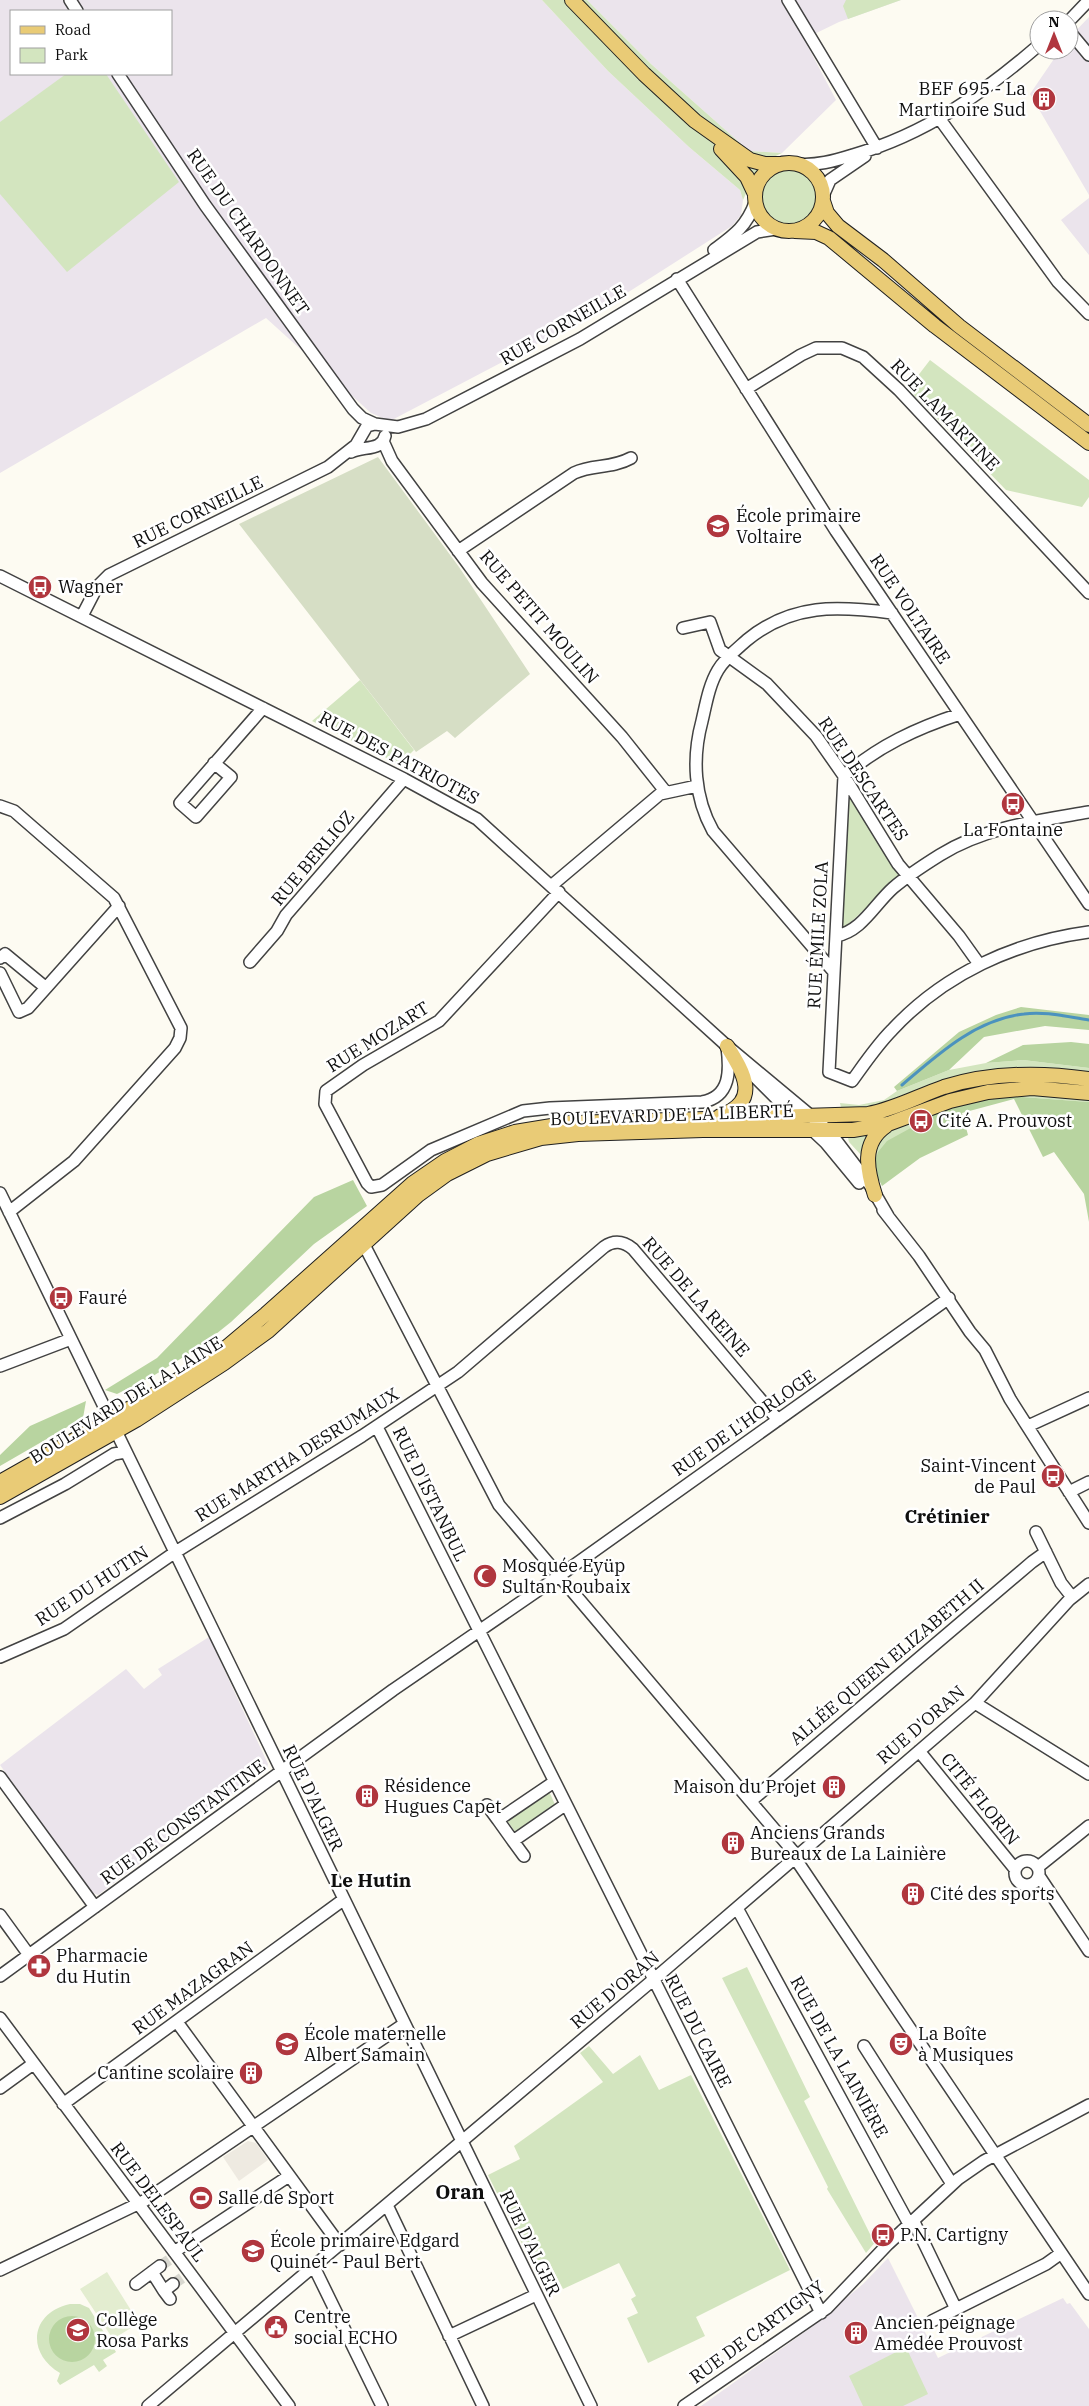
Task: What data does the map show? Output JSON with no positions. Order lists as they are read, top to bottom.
{
  "streets": {
    "main road": ["BOULEVARD DE LA LIBERTÉ", "BOULEVARD DE LA LAINE"],
    "street": [
      "RUE DU CHARDONNET",
      "RUE CORNEILLE",
      "RUE LAMARTINE",
      "RUE VOLTAIRE",
      "RUE PETIT MOULIN",
      "RUE DES PATRIOTES",
      "RUE DESCARTES",
      "RUE BERLIOZ",
      "RUE ÉMILE ZOLA",
      "RUE MOZART",
      "RUE DE LA REINE",
      "RUE DE L'HORLOGE",
      "RUE MARTHA DESRUMAUX",
      "RUE D'ISTANBUL",
      "RUE DU HUTIN",
      "ALLÉE QUEEN ELIZABETH II",
      "RUE D'ORAN",
      "RUE D'ALGER",
      "CITÉ FLORIN",
      "RUE DE CONSTANTINE",
      "RUE MAZAGRAN",
      "RUE DU CAIRE",
      "RUE DE LA LAINIÈRE",
      "RUE DELESPAUL",
      "RUE DE CARTIGNY"
    ]
  },
  "crossings": [
    ["RUE DU CHARDONNET", "RUE CORNEILLE"],
    ["RUE DU CHARDONNET", "RUE PETIT MOULIN"],
    ["RUE CORNEILLE", "RUE VOLTAIRE"],
    ["RUE CORNEILLE", "RUE PETIT MOULIN"],
    ["RUE CORNEILLE", "RUE DES PATRIOTES"],
    ["RUE LAMARTINE", "RUE VOLTAIRE"],
    ["RUE DES PATRIOTES", "RUE BERLIOZ"],
    ["RUE DES PATRIOTES", "RUE MOZART"],
    ["RUE DES PATRIOTES", "BOULEVARD DE LA LIBERTÉ"],
    ["RUE DES PATRIOTES", "RUE DE L'HORLOGE"],
    ["RUE DESCARTES", "RUE ÉMILE ZOLA"],
    ["RUE MOZART", "BOULEVARD DE LA LIBERTÉ"],
    ["BOULEVARD DE LA LIBERTÉ", "BOULEVARD DE LA LAINE"],
    ["RUE DE LA REINE", "RUE DE L'HORLOGE"],
    ["RUE DE LA REINE", "RUE MARTHA DESRUMAUX"],
    ["BOULEVARD DE LA LAINE", "RUE D'ALGER"],
    ["RUE DE L'HORLOGE", "RUE DE CONSTANTINE"],
    ["RUE MARTHA DESRUMAUX", "RUE D'ISTANBUL"],
    ["RUE MARTHA DESRUMAUX", "RUE DU HUTIN"],
    ["RUE MARTHA DESRUMAUX", "RUE D'ALGER"],
    ["RUE D'ISTANBUL", "RUE DE CONSTANTINE"],
    ["RUE D'ISTANBUL", "RUE DU CAIRE"],
    ["RUE DU HUTIN", "RUE D'ALGER"],
    ["RUE D'ORAN", "RUE D'ALGER"],
    ["RUE D'ORAN", "CITÉ FLORIN"],
    ["RUE D'ORAN", "RUE DU CAIRE"],
    ["RUE D'ORAN", "RUE DE LA LAINIÈRE"],
    ["RUE D'ORAN", "RUE DELESPAUL"],
    ["RUE D'ALGER", "RUE DE CONSTANTINE"],
    ["RUE D'ALGER", "RUE MAZAGRAN"],
    ["RUE DE CONSTANTINE", "RUE DU CAIRE"],
    ["RUE MAZAGRAN", "RUE DELESPAUL"],
    ["RUE DU CAIRE", "RUE DE CARTIGNY"],
    ["RUE DE LA LAINIÈRE", "RUE DE CARTIGNY"]
  ],
  "districts": ["Crétinier", "Le Hutin", "Oran"],
  "places": {
    "building": [
      "BEF 695 - La Martinoire Sud",
      "Maison du Projet",
      "Résidence Hugues Capet",
      "Anciens Grands Bureaux de La Lainière",
      "Cité des sports",
      "Cantine scolaire",
      "Ancien peignage Amédée Prouvost"
    ],
    "school or university": [
      "École primaire Voltaire",
      "École maternelle Albert Samain",
      "École primaire Edgard Quinet - Paul Bert",
      "Collège Rosa Parks"
    ],
    "bus stop": [
      "Wagner",
      "La Fontaine",
      "Cité A. Prouvost",
      "Fauré",
      "Saint-Vincent de Paul",
      "P.N. Cartigny"
    ],
    "mosque": ["Mosquée Eyüp Sultan Roubaix"],
    "pharmacy": ["Pharmacie du Hutin"],
    "theatre": ["La Boîte à Musiques"],
    "sports": ["Salle de Sport"],
    "public building": ["Centre social ECHO"]
  },
  "legend": ["Road", "Park"],
  "north": "top"
}
